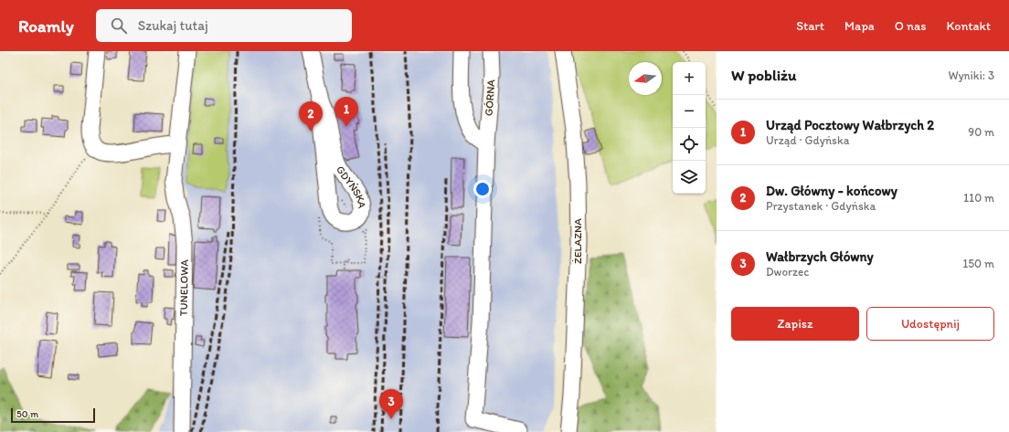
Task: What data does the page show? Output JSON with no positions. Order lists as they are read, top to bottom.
{
  "streets": {
    "street": [
      "GÓRNA",
      "GDYŃSKA",
      "ŻELAZNA",
      "TUNELOWA"
    ]
  },
  "scale_bar": "50 m",
  "north": "left",
  "page": {
    "header": "Roamly",
    "search": "Szukaj tutaj",
    "nav": [
      "Start",
      "Mapa",
      "O nas",
      "Kontakt"
    ],
    "heading": ["W pobliżu", "Wyniki: 3"],
    "map_buttons": ["+", "−"],
    "pins": ["1", "2", "3"],
    "list": [
      {
        "mark": "1",
        "name": "Urząd Pocztowy Wałbrzych 2",
        "note": "Urząd · Gdyńska",
        "value": "90 m"
      },
      {
        "mark": "2",
        "name": "Dw. Główny - końcowy",
        "note": "Przystanek · Gdyńska",
        "value": "110 m"
      },
      {
        "mark": "3",
        "name": "Wałbrzych Główny",
        "note": "Dworzec",
        "value": "150 m"
      }
    ],
    "buttons": ["Zapisz", "Udostępnij"],
    "scale": "50 m"
  }
}
